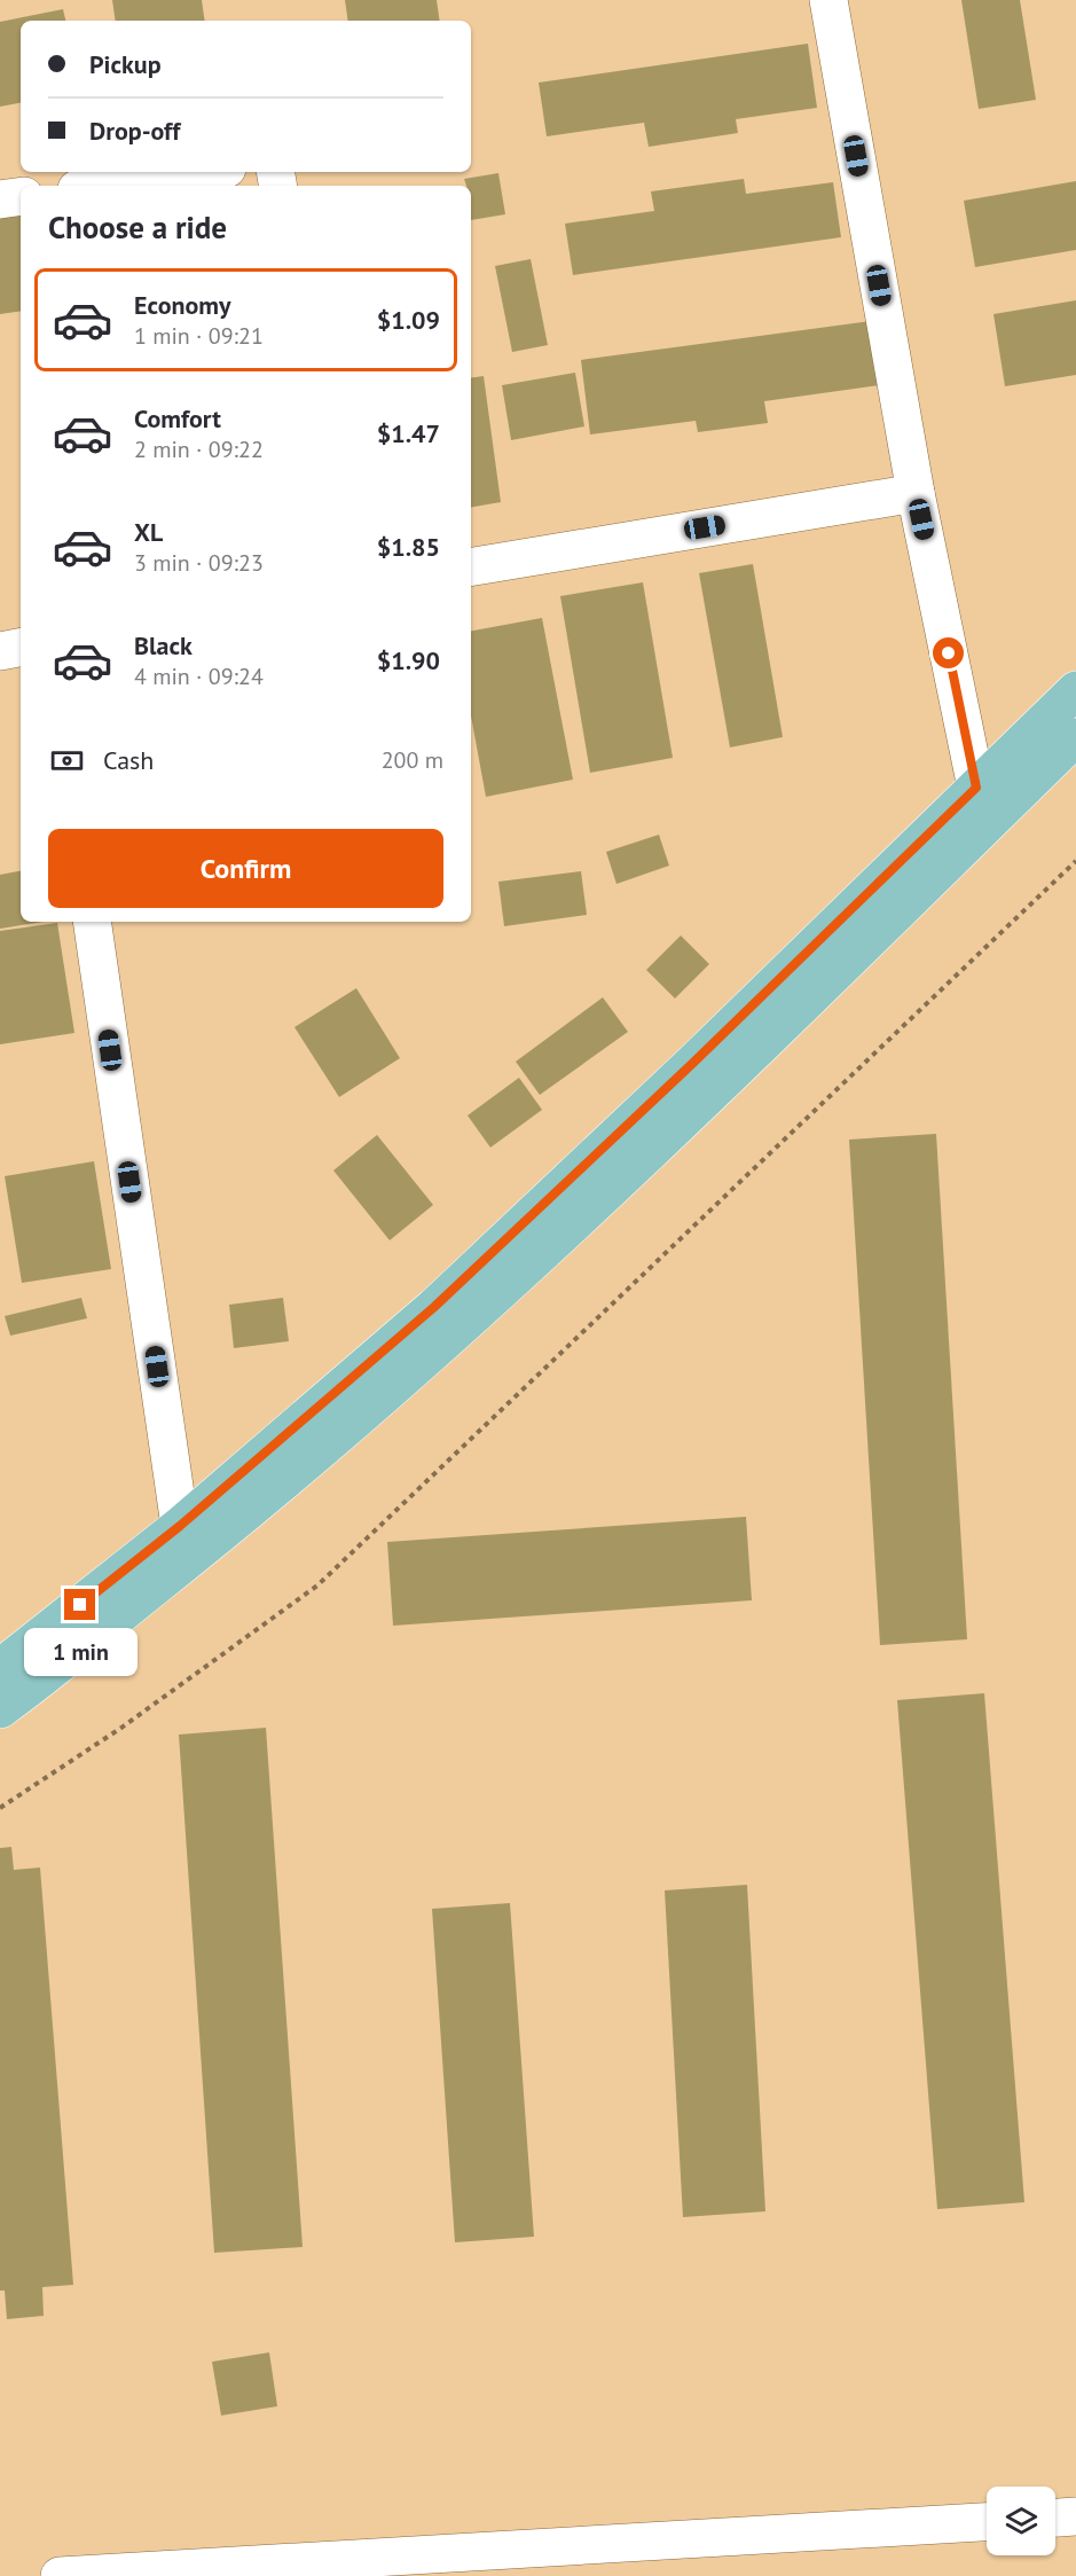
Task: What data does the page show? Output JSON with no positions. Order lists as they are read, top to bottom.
{
  "page": {
    "banner": ["Pickup", "Drop-off"],
    "heading": "Choose a ride",
    "list": [
      {
        "name": "Economy",
        "note": "1 min · 09:21",
        "value": "$1.09"
      },
      {
        "name": "Comfort",
        "note": "2 min · 09:22",
        "value": "$1.47"
      },
      {
        "name": "XL",
        "note": "3 min · 09:23",
        "value": "$1.85"
      },
      {
        "name": "Black",
        "note": "4 min · 09:24",
        "value": "$1.90"
      }
    ],
    "pay": ["Cash", "200 m"],
    "buttons": "Confirm",
    "bubble": "1 min"
  }
}
